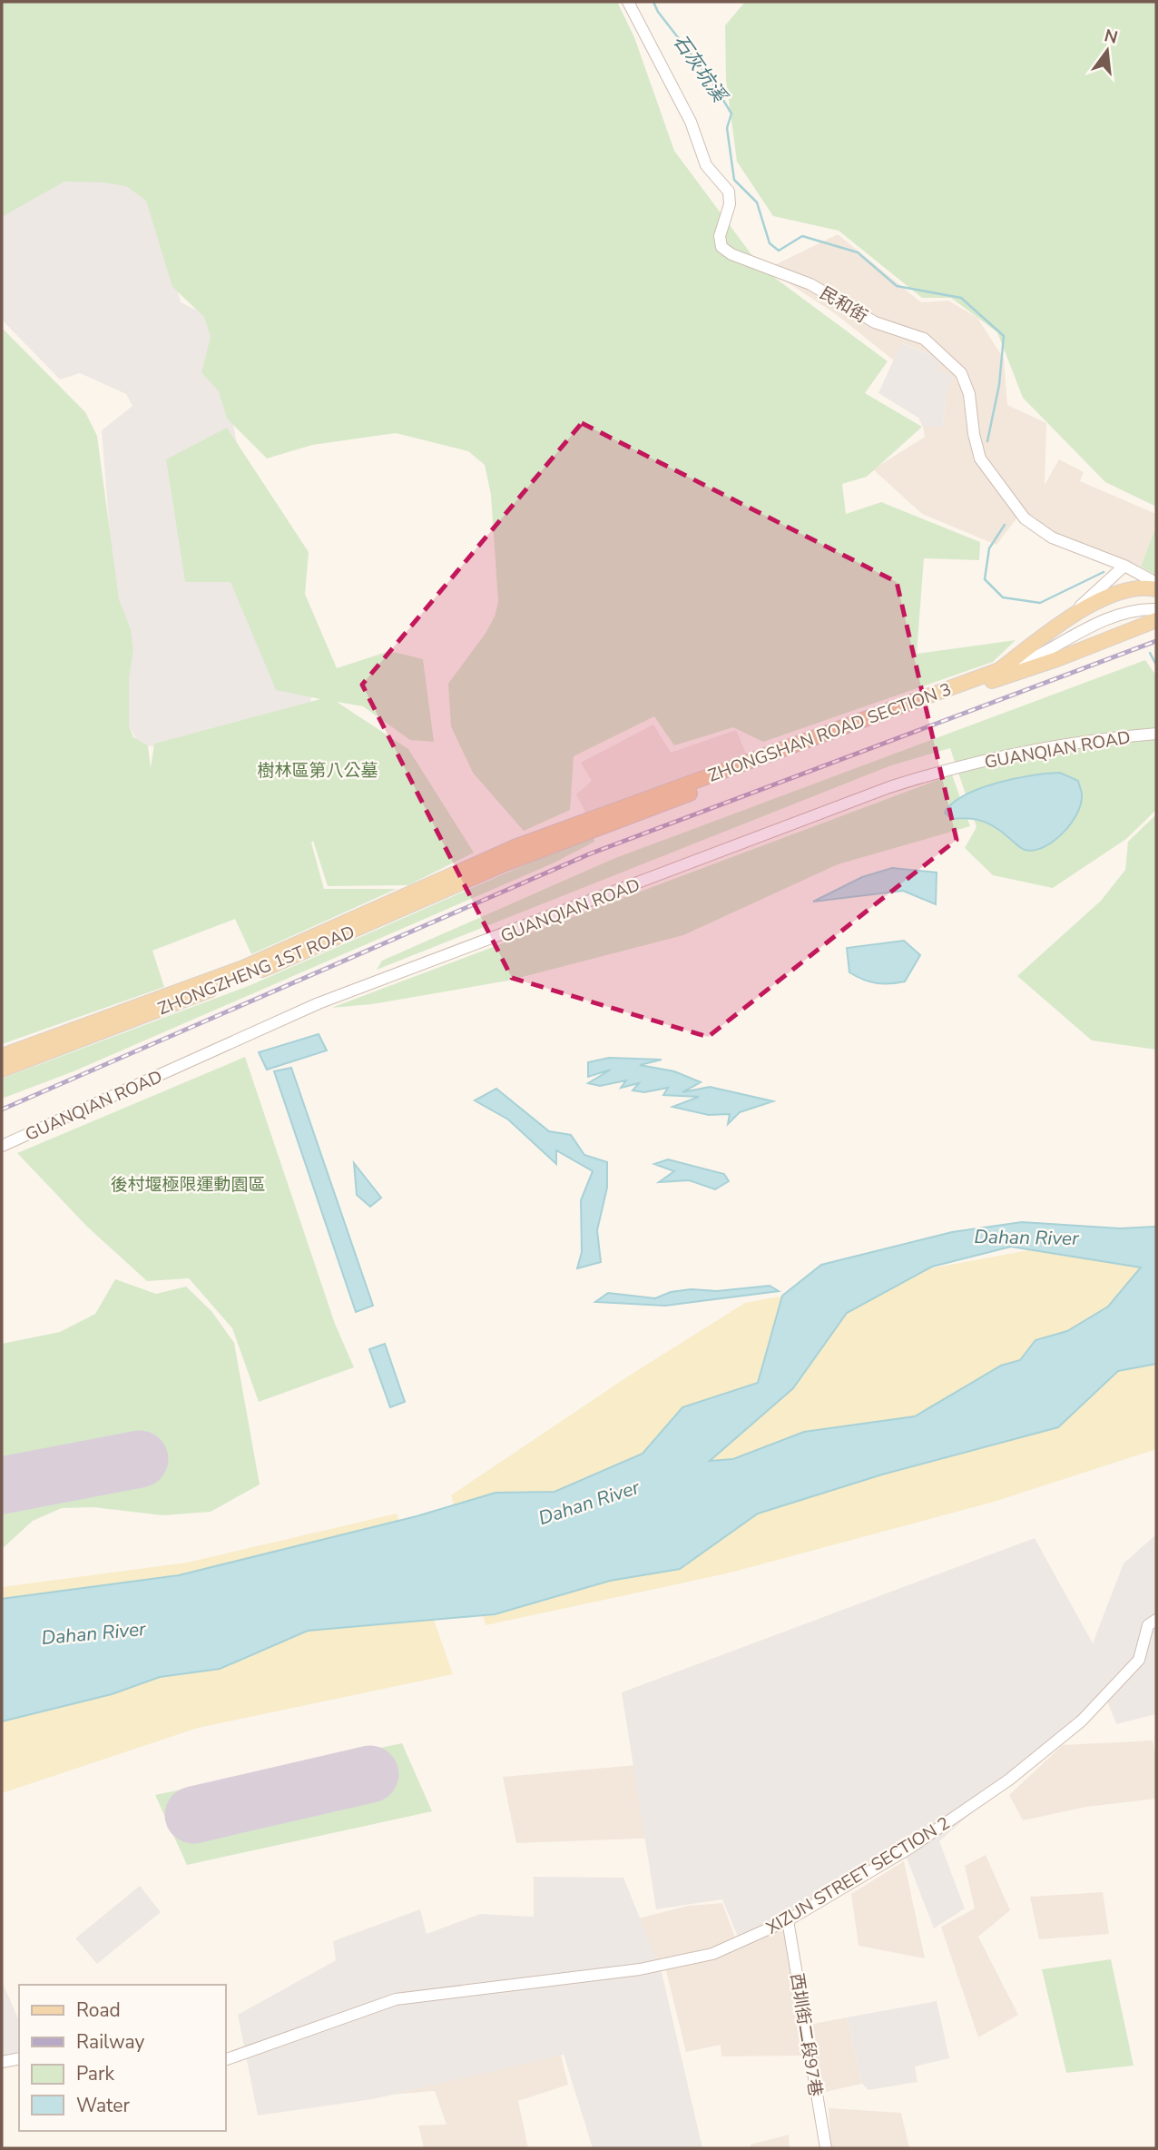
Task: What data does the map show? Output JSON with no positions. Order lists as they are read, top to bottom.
{
  "streets": {
    "main road": ["ZHONGSHAN ROAD SECTION 3", "ZHONGZHENG 1ST ROAD"],
    "street": [
      "民和街",
      "GUANQIAN ROAD",
      "XIZUN STREET SECTION 2",
      "西圳街二段97巷"
    ]
  },
  "crossings": [
    ["ZHONGSHAN ROAD SECTION 3", "ZHONGZHENG 1ST ROAD"],
    ["XIZUN STREET SECTION 2", "西圳街二段97巷"]
  ],
  "water": ["石灰坑溪", "Dahan River"],
  "parks": ["樹林區第八公墓", "後村堰極限運動園區"],
  "legend": [
    "Road",
    "Railway",
    "Park",
    "Water"
  ],
  "north": "top"
}
